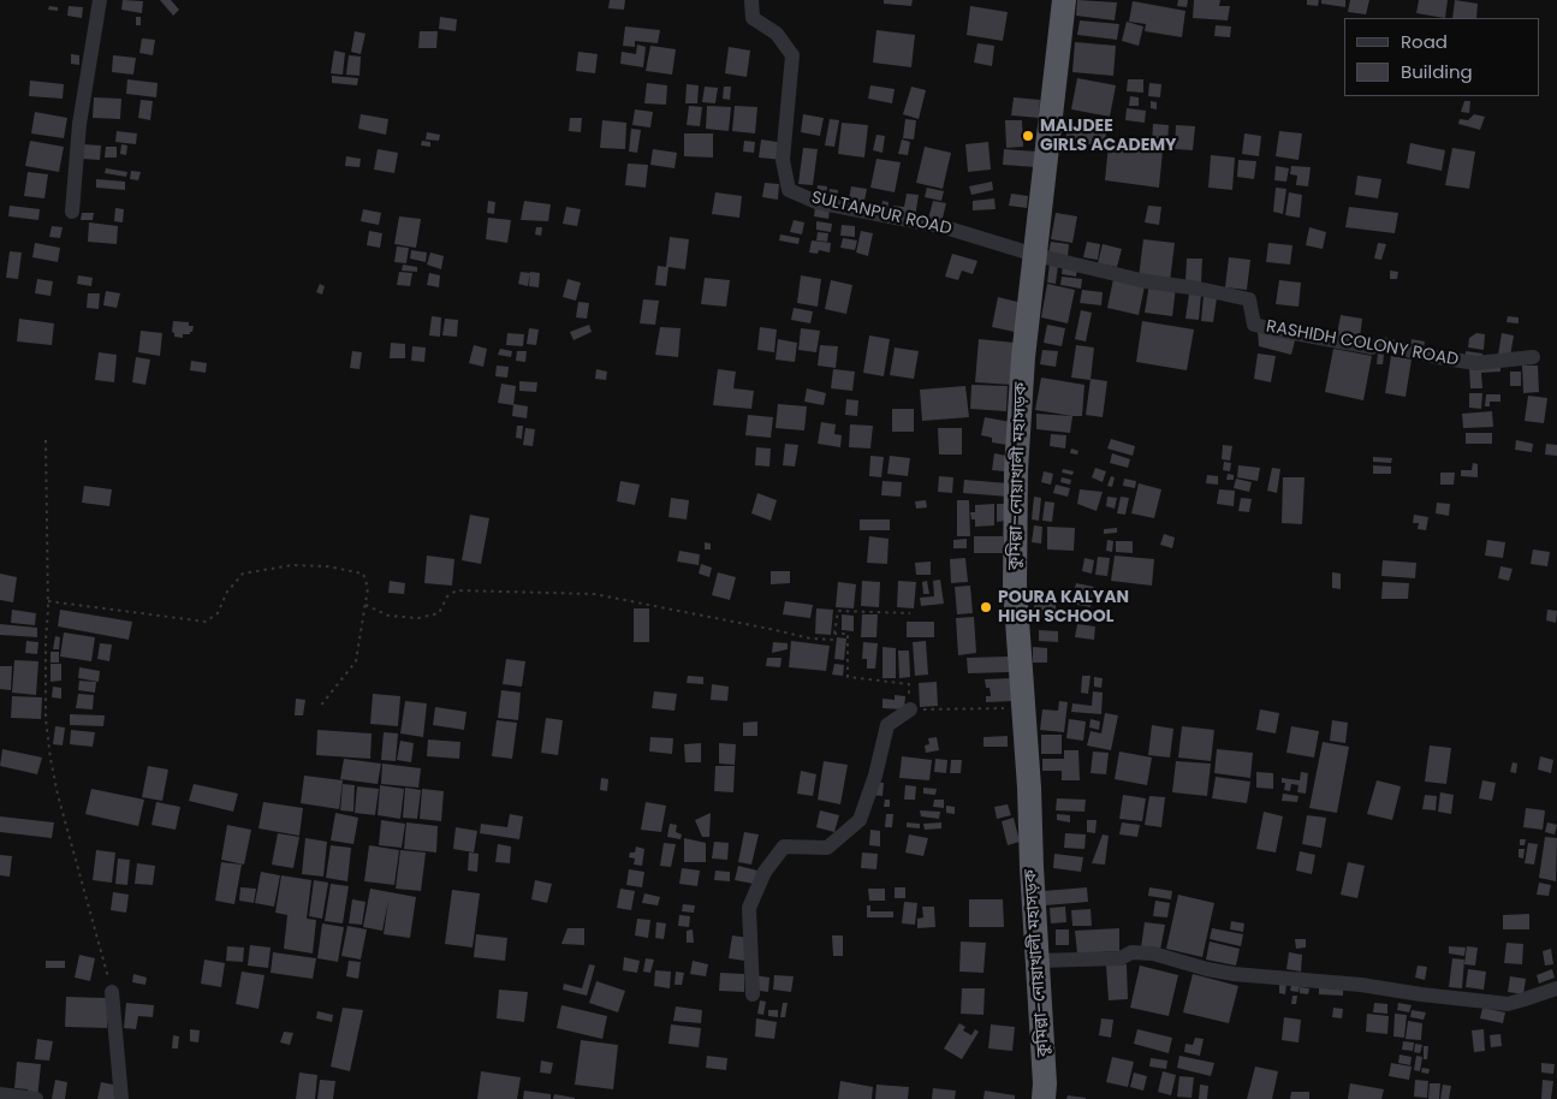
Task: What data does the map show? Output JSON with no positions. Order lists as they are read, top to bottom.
{
  "streets": {
    "highway": ["কুমিল্লা–নোয়াখালী মহাসড়ক"],
    "street": ["SULTANPUR ROAD", "RASHIDH COLONY ROAD"]
  },
  "crossings": [
    ["SULTANPUR ROAD", "RASHIDH COLONY ROAD"],
    ["SULTANPUR ROAD", "কুমিল্লা–নোয়াখালী মহাসড়ক"],
    ["RASHIDH COLONY ROAD", "কুমিল্লা–নোয়াখালী মহাসড়ক"]
  ],
  "places": ["MAIJDEE GIRLS ACADEMY", "POURA KALYAN HIGH SCHOOL"],
  "legend": ["Road", "Building"]
}
